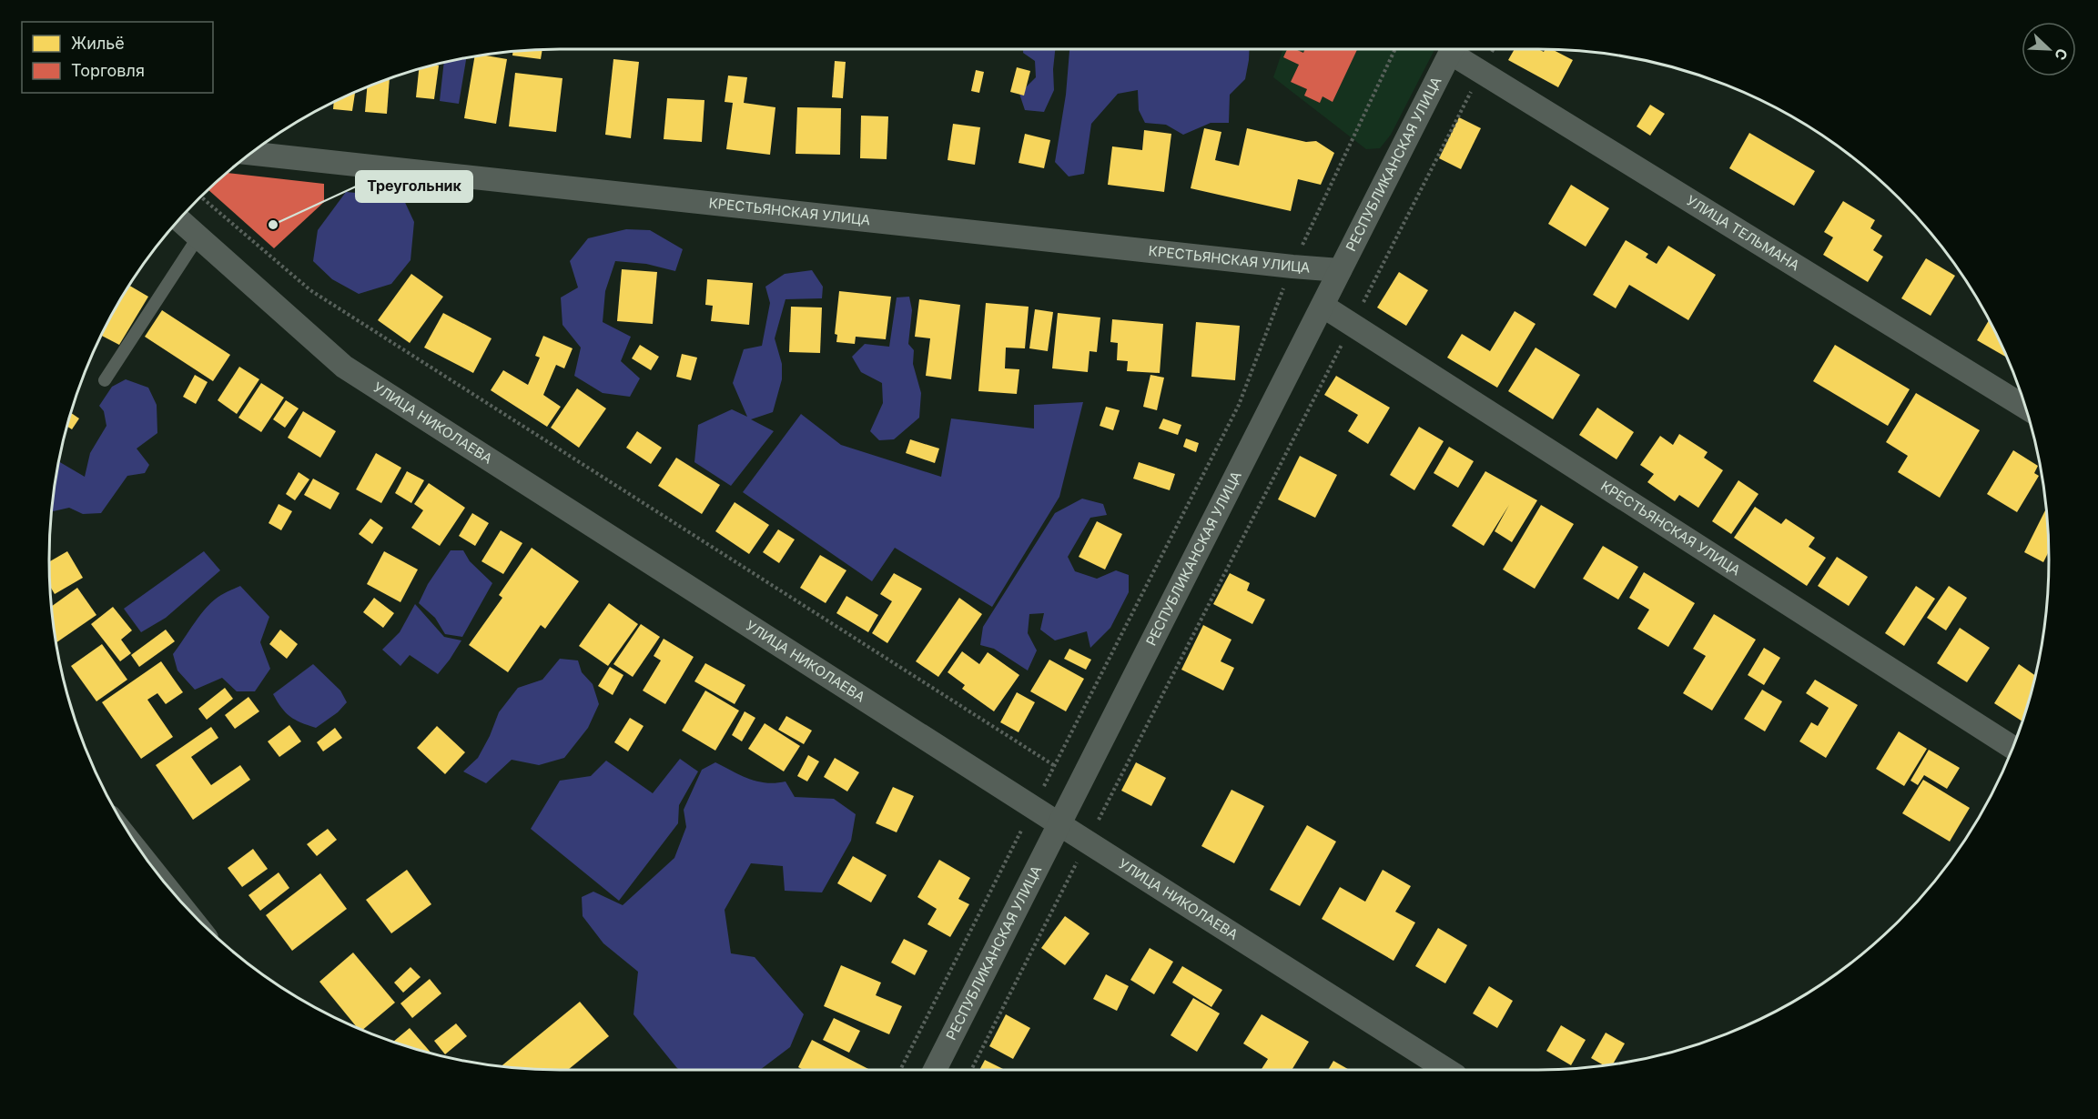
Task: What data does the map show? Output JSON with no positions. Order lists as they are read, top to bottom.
{
  "streets": {
    "street": [
      "РЕСПУБЛИКАНСКАЯ УЛИЦА",
      "КРЕСТЬЯНСКАЯ УЛИЦА",
      "УЛИЦА ТЕЛЬМАНА",
      "УЛИЦА НИКОЛАЕВА"
    ]
  },
  "crossings": [
    ["РЕСПУБЛИКАНСКАЯ УЛИЦА", "КРЕСТЬЯНСКАЯ УЛИЦА"],
    ["РЕСПУБЛИКАНСКАЯ УЛИЦА", "УЛИЦА НИКОЛАЕВА"]
  ],
  "places": ["Треугольник"],
  "legend": ["Жильё", "Торговля"],
  "north": "bottom right"
}
